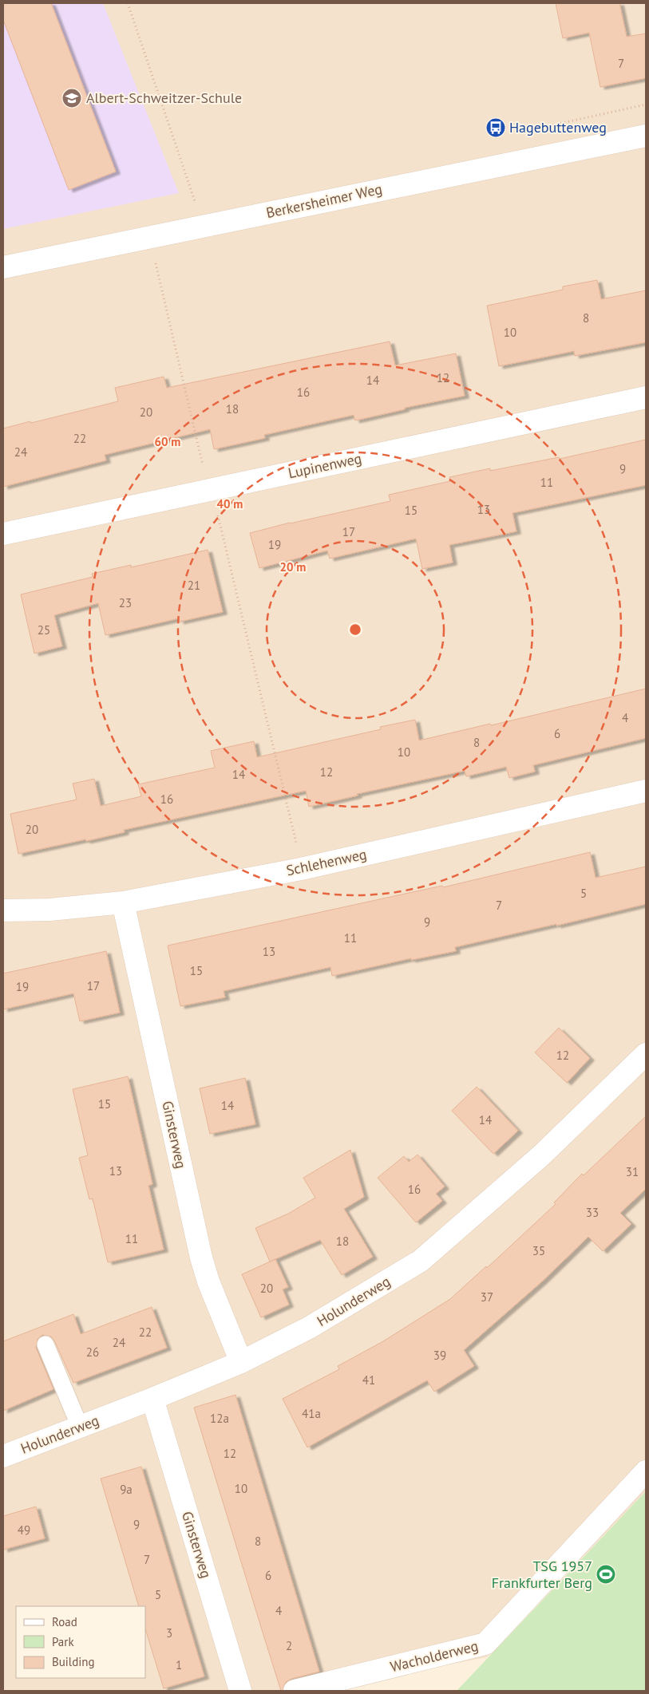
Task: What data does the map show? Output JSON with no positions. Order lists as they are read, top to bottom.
{
  "streets": {
    "street": [
      "Berkersheimer Weg",
      "Lupinenweg",
      "Schlehenweg",
      "Ginsterweg",
      "Holunderweg",
      "Wacholderweg"
    ]
  },
  "crossings": [
    ["Schlehenweg", "Ginsterweg"],
    ["Ginsterweg", "Holunderweg"]
  ],
  "places": {
    "school or university": ["Albert-Schweitzer-Schule"],
    "bus stop": ["Hagebuttenweg"],
    "sports": ["TSG 1957 Frankfurter Berg"]
  },
  "house_numbers": [
    "7",
    "8",
    "10",
    "12",
    "14",
    "16",
    "18",
    "20",
    "22",
    "24",
    "9",
    "11",
    "13",
    "15",
    "17",
    "19",
    "21",
    "23",
    "25",
    "4",
    "6",
    "8",
    "10",
    "12",
    "14",
    "16",
    "20",
    "5",
    "7",
    "9",
    "11",
    "13",
    "15",
    "17",
    "19",
    "12",
    "15",
    "14",
    "14",
    "13",
    "31",
    "16",
    "33",
    "11",
    "18",
    "35",
    "20",
    "37",
    "22",
    "24",
    "26",
    "39",
    "41",
    "41a",
    "12a",
    "12",
    "10",
    "9a",
    "9",
    "49",
    "8",
    "7",
    "6",
    "5",
    "4",
    "3",
    "2",
    "1"
  ],
  "legend": ["Road", "Park", "Building"],
  "rings": ["60 m", "40 m", "20 m"]
}
